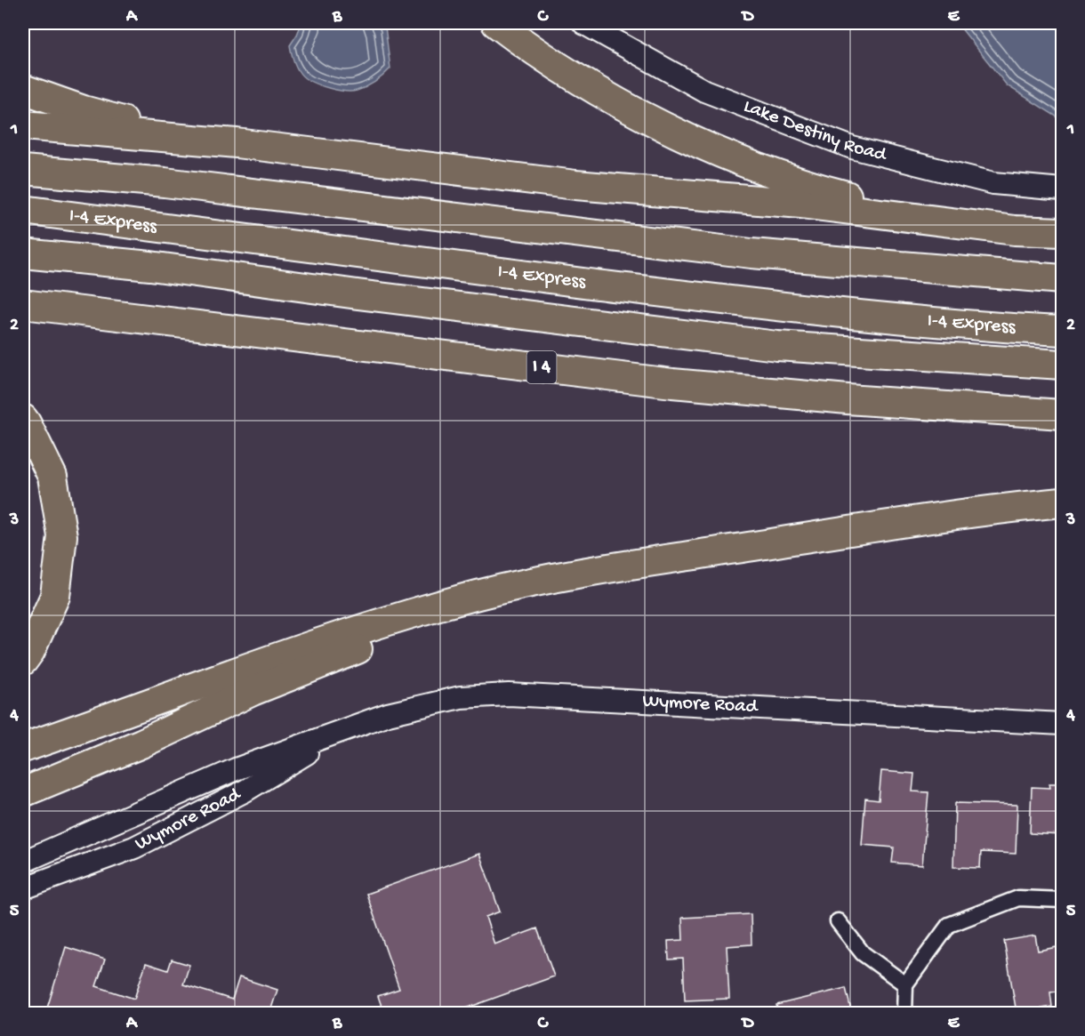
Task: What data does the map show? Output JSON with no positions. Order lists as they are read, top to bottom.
{
  "streets": {
    "highway": ["I-4 Express", "I 4"],
    "main road": ["Lake Destiny Road", "Wymore Road"]
  },
  "grid": {
    "columns": [
      "A",
      "B",
      "C",
      "D",
      "E"
    ],
    "rows": [
      "1",
      "2",
      "3",
      "4",
      "5"
    ]
  }
}
